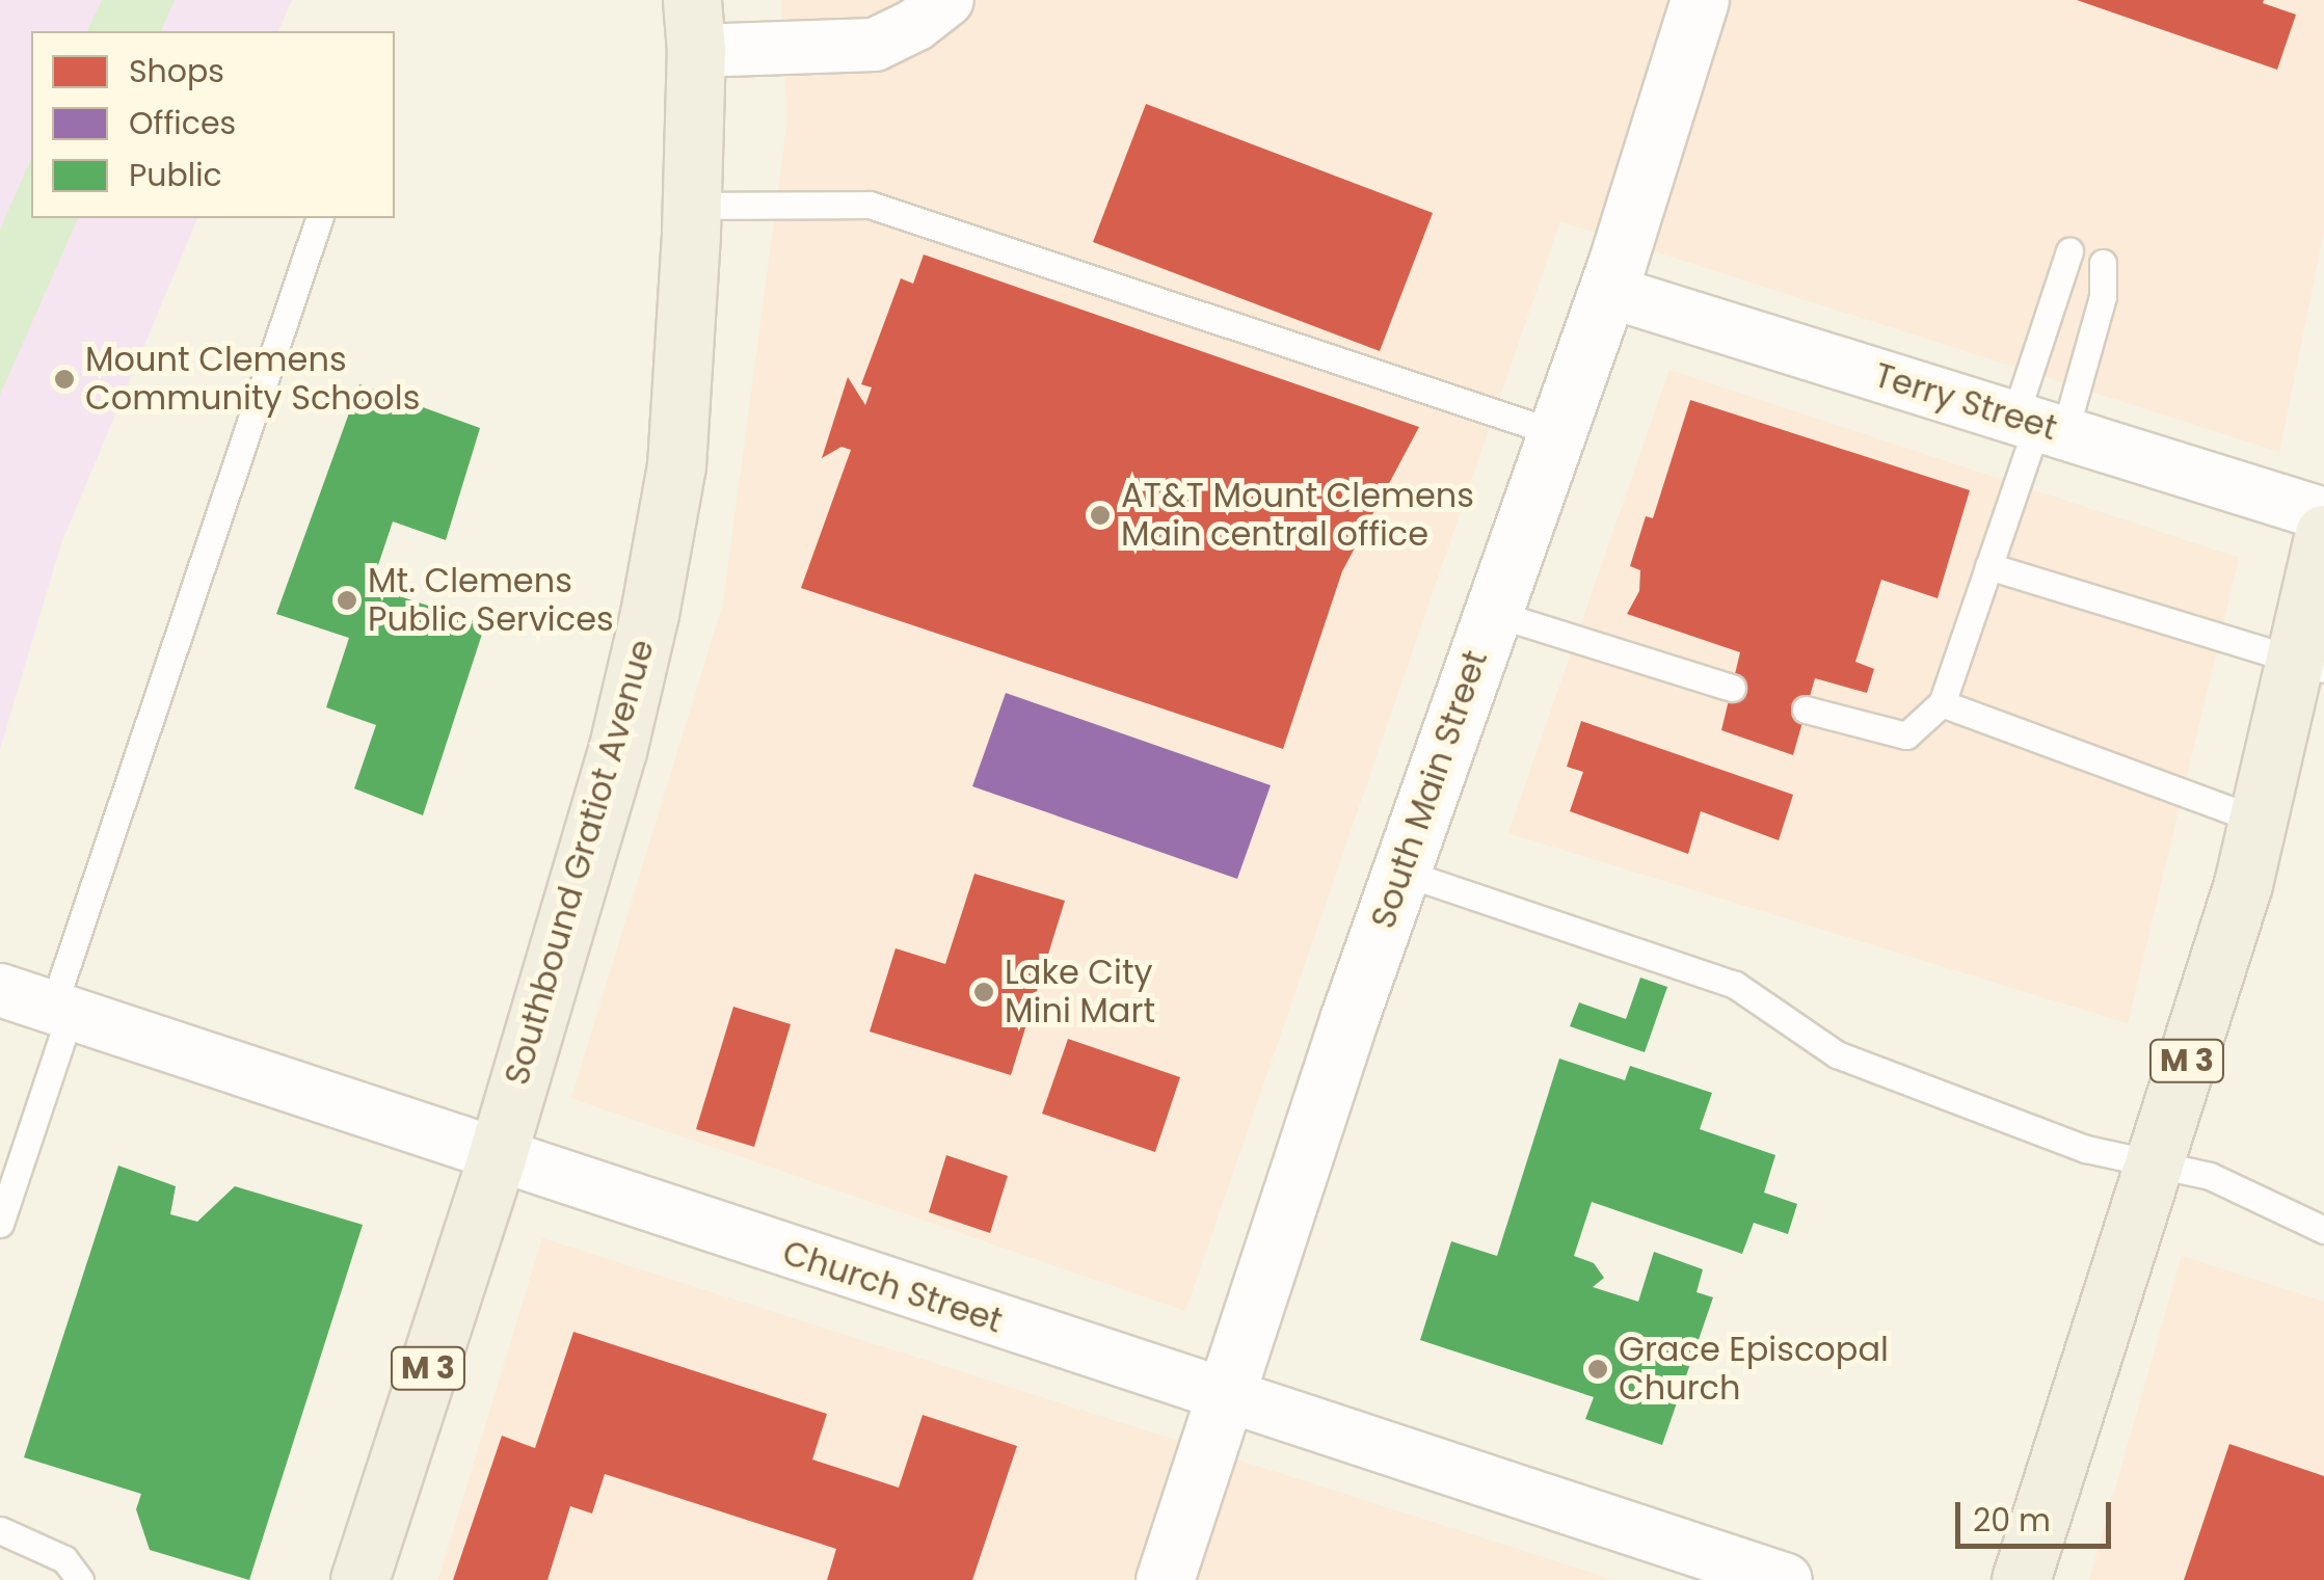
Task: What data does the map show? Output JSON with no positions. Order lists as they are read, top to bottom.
{
  "streets": {
    "main road": ["Southbound Gratiot Avenue", "M 3"],
    "street": ["Terry Street", "South Main Street", "Church Street"]
  },
  "crossings": [
    ["Terry Street", "South Main Street"],
    ["South Main Street", "Church Street"],
    ["Southbound Gratiot Avenue", "Church Street"]
  ],
  "places": [
    "Mount Clemens Community Schools",
    "AT&T Mount Clemens Main central office",
    "Mt. Clemens Public Services",
    "Lake City Mini Mart",
    "Grace Episcopal Church"
  ],
  "legend": ["Shops", "Offices", "Public"],
  "scale_bar": "20 m"
}
